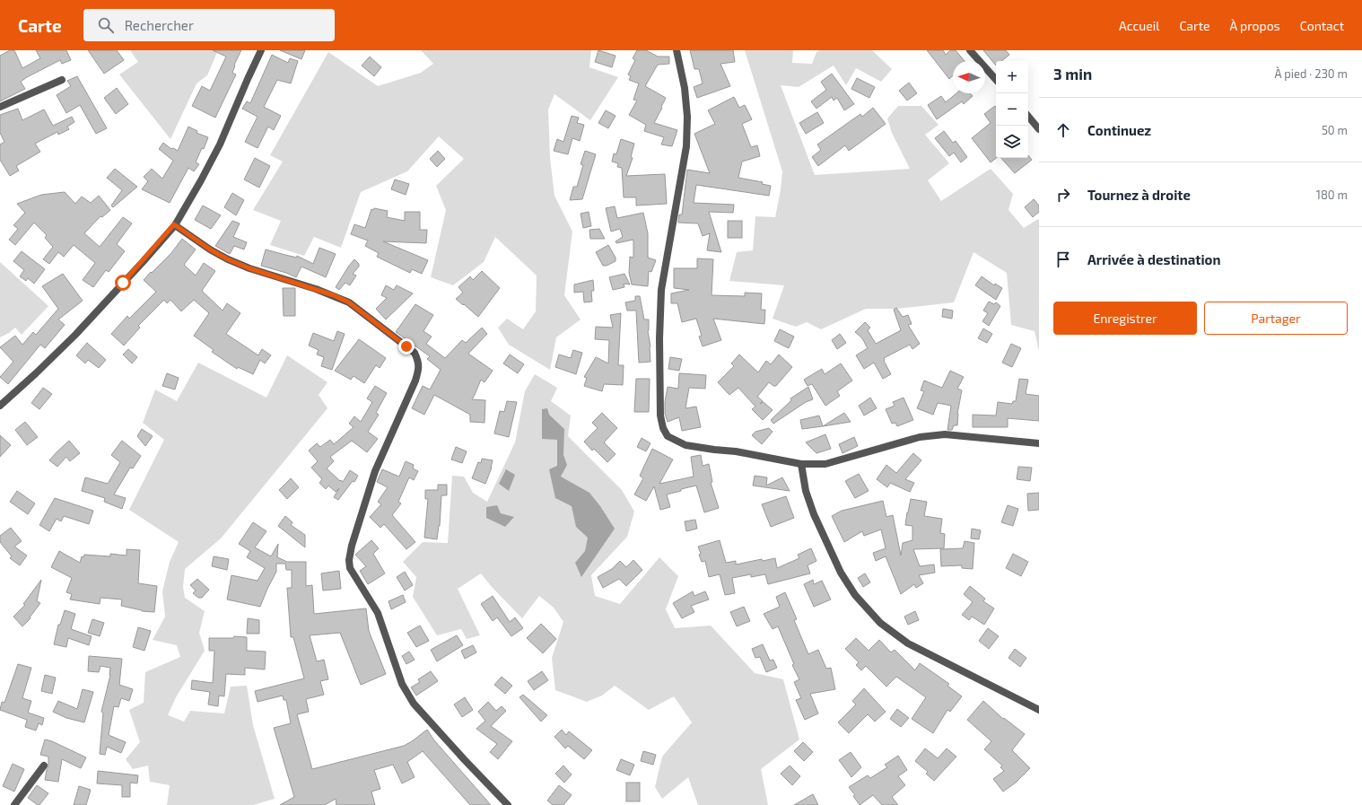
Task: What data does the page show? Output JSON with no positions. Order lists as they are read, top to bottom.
{
  "north": "left",
  "page": {
    "header": "Carte",
    "search": "Rechercher",
    "nav": [
      "Accueil",
      "Carte",
      "À propos",
      "Contact"
    ],
    "heading": ["3 min", "À pied · 230 m"],
    "map_buttons": ["+", "−"],
    "list": [
      ["Continuez", "50 m"],
      ["Tournez à droite", "180 m"],
      "Arrivée à destination"
    ],
    "buttons": ["Enregistrer", "Partager"]
  }
}
